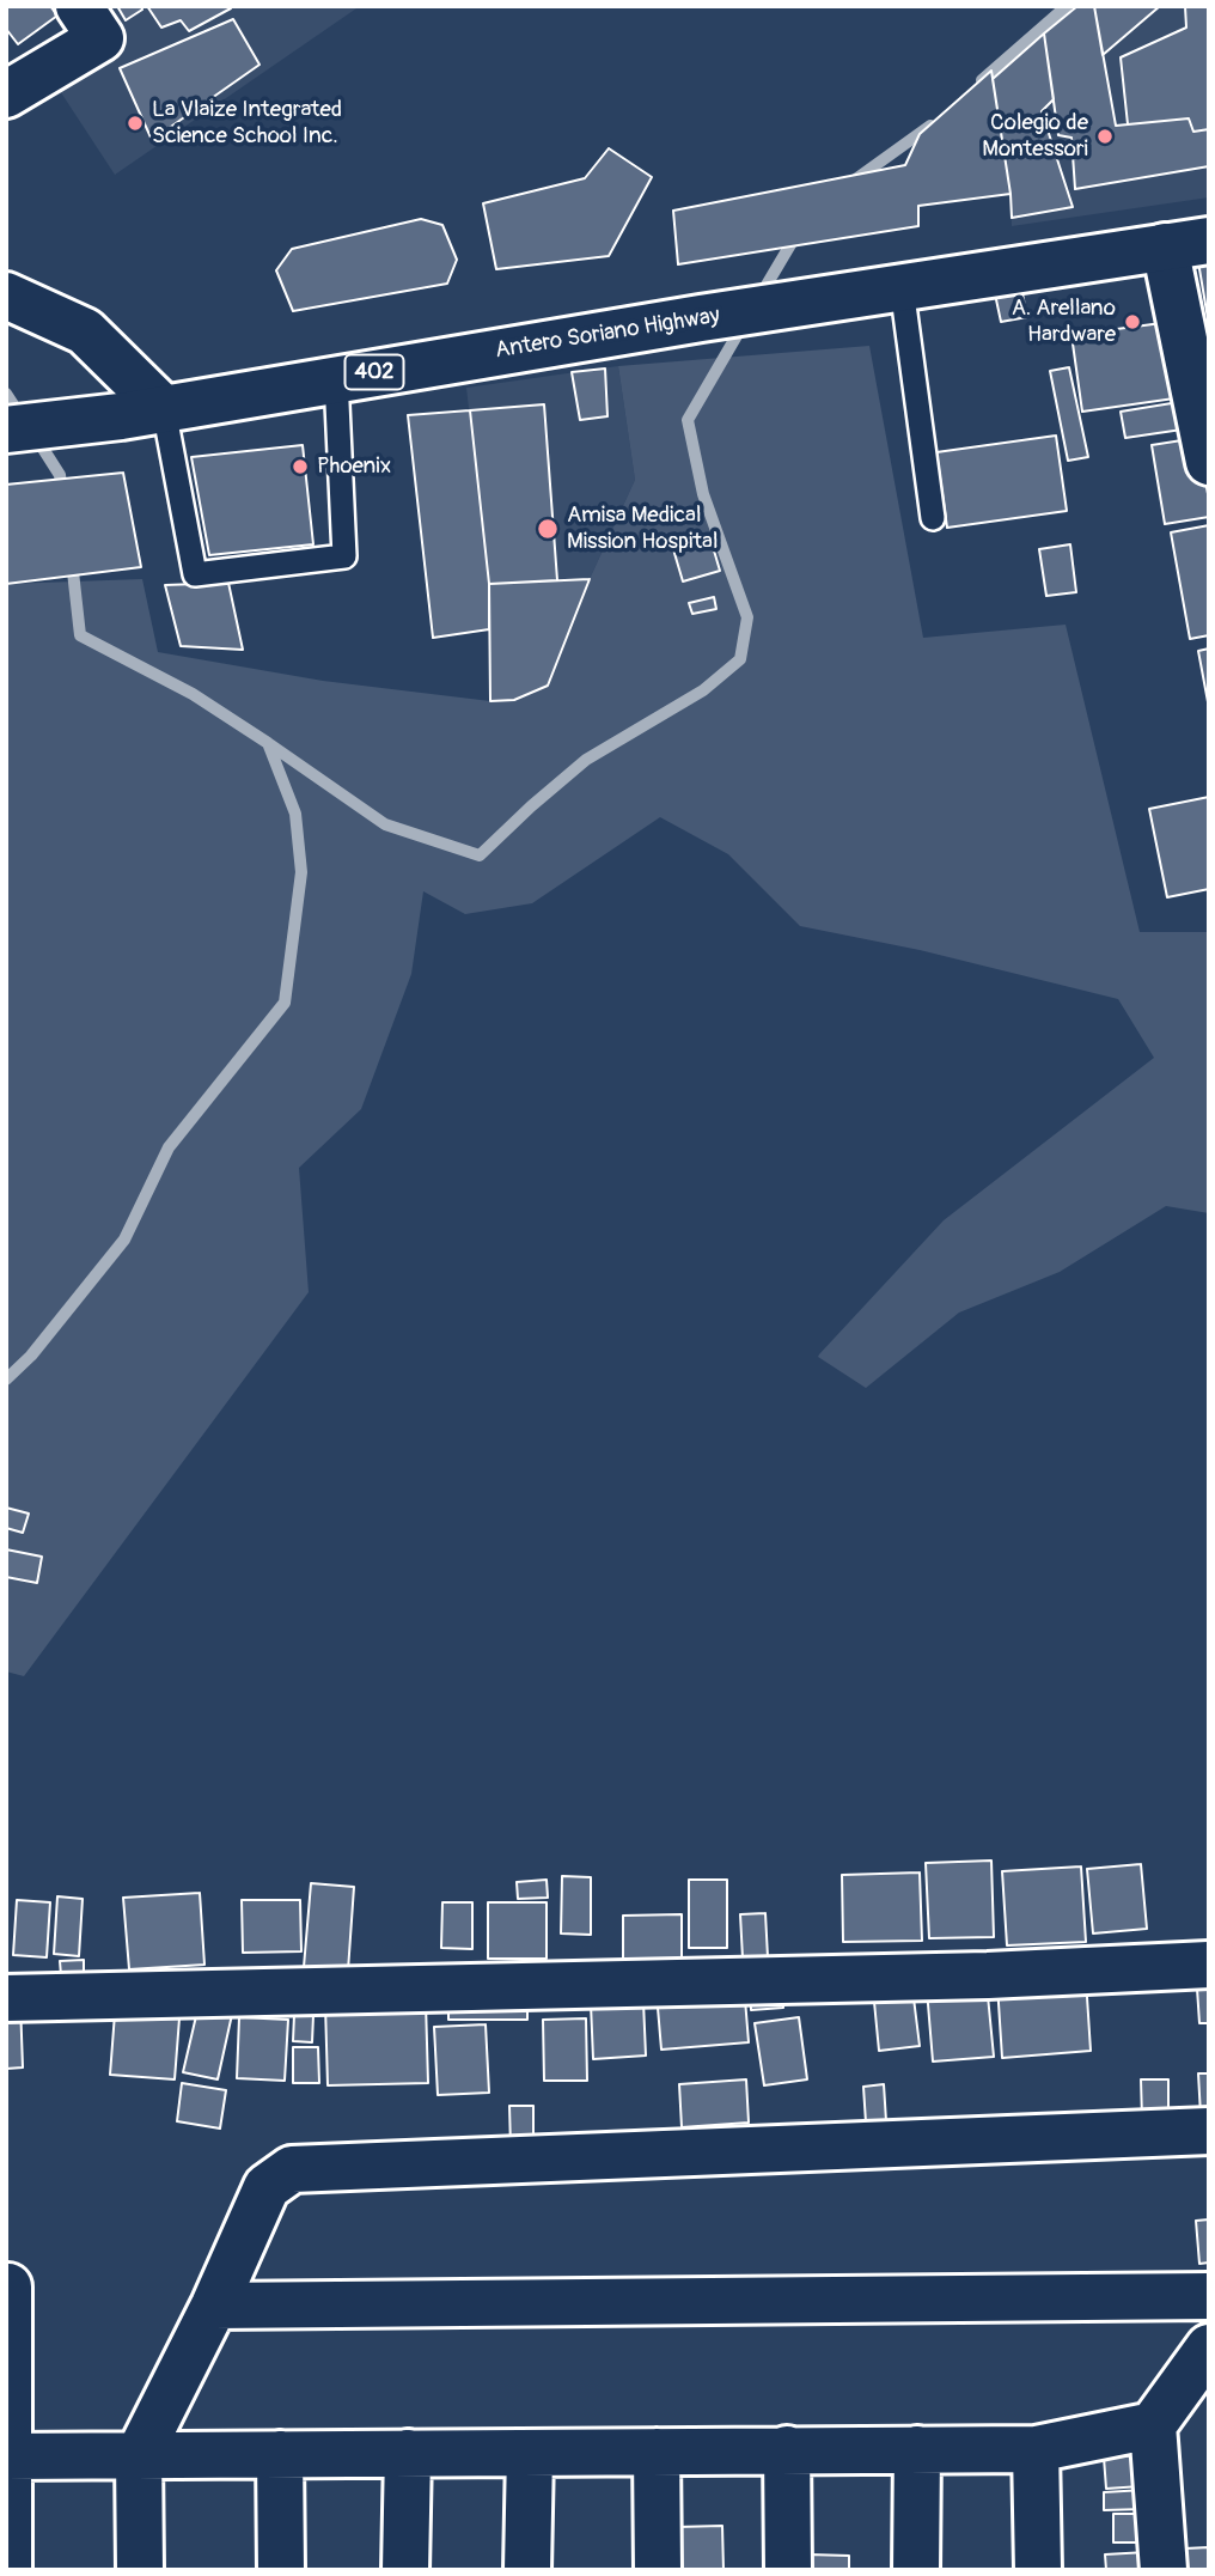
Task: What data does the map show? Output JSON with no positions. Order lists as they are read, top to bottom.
{
  "streets": {
    "street": ["Antero Soriano Highway", "402"]
  },
  "places": [
    "La Vlaize Integrated Science School Inc.",
    "Colegio de Montessori",
    "A. Arellano Hardware",
    "Phoenix",
    "Amisa Medical Mission Hospital"
  ]
}
